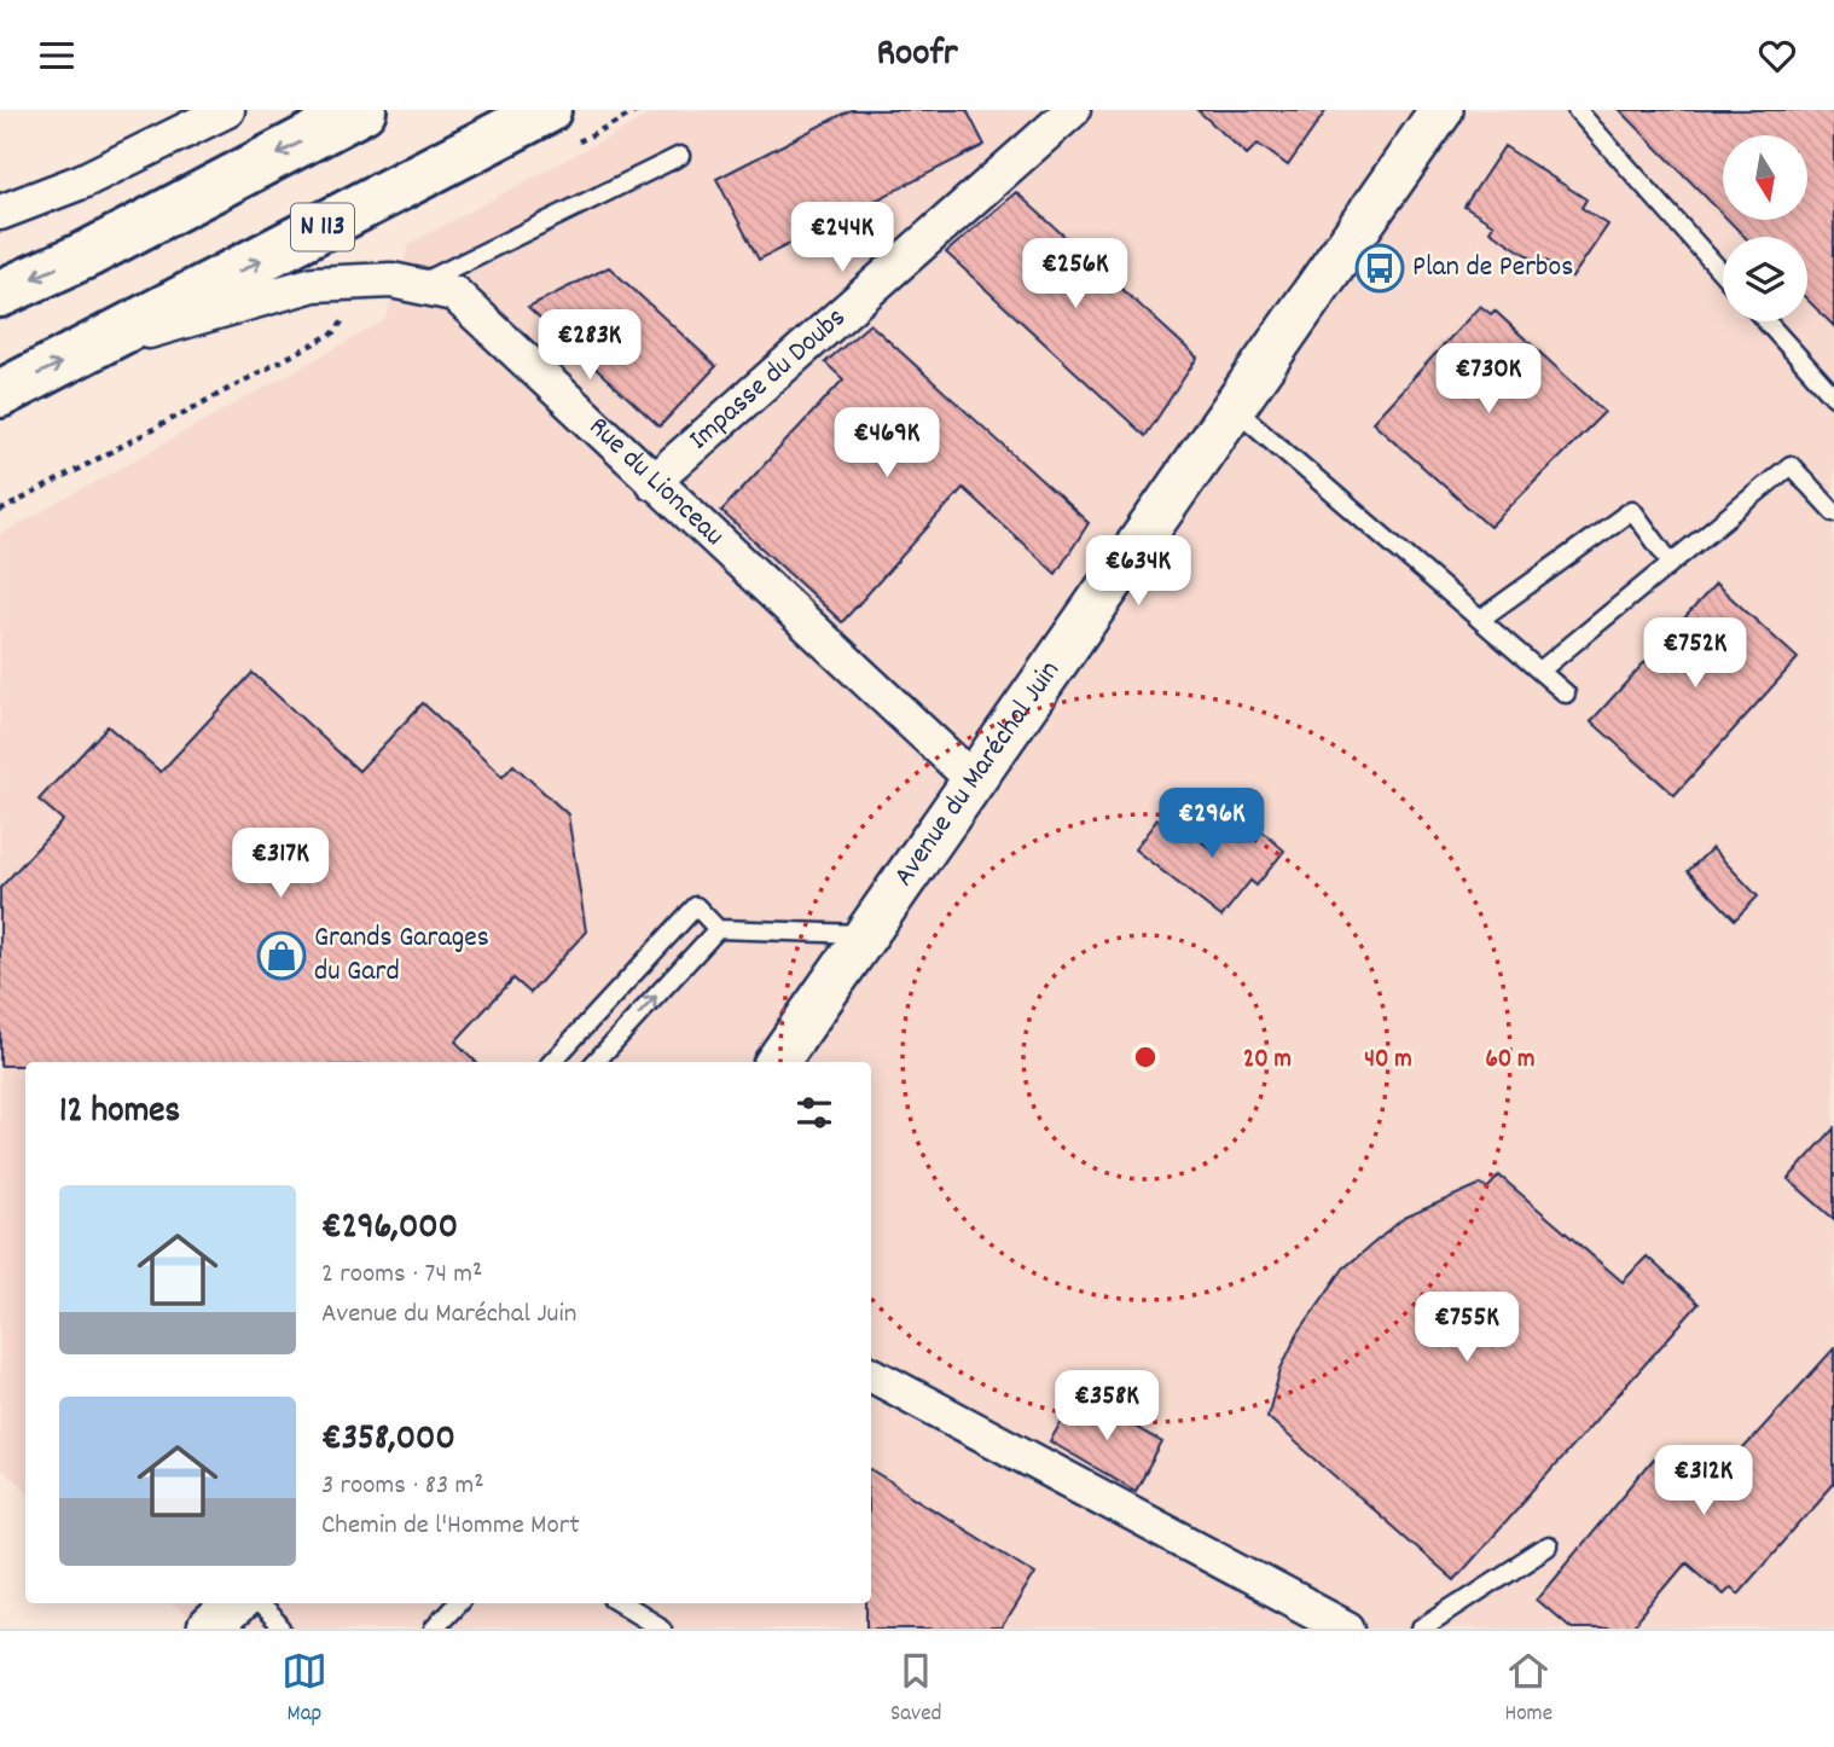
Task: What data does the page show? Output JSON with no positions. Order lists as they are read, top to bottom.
{
  "streets": {
    "main road": ["N 113"],
    "street": ["Impasse du Doubs", "Rue du Lionceau", "Avenue du Maréchal Juin"]
  },
  "crossings": [
    ["N 113", "Rue du Lionceau"],
    ["Impasse du Doubs", "Rue du Lionceau"],
    ["Rue du Lionceau", "Avenue du Maréchal Juin"]
  ],
  "places": {
    "bus stop": ["Plan de Perbos"],
    "shop": ["Grands Garages du Gard"]
  },
  "north": "bottom",
  "page": {
    "header": "Roofr",
    "price": [
      "€244K",
      "€256K",
      "€283K",
      "€730K",
      "€469K",
      "€634K",
      "€752K",
      "€296K",
      "€317K",
      "€755K",
      "€358K",
      "€312K"
    ],
    "heading": "12 homes",
    "list": [
      {
        "name": "€296,000",
        "note": "2 rooms · 74 m² · Avenue du Maréchal Juin"
      },
      {
        "name": "€358,000",
        "note": "3 rooms · 83 m² · Chemin de l'Homme Mort"
      }
    ],
    "tabs": ["Map", "Saved", "Home"]
  },
  "rings": ["20 m", "40 m", "60 m"]
}
